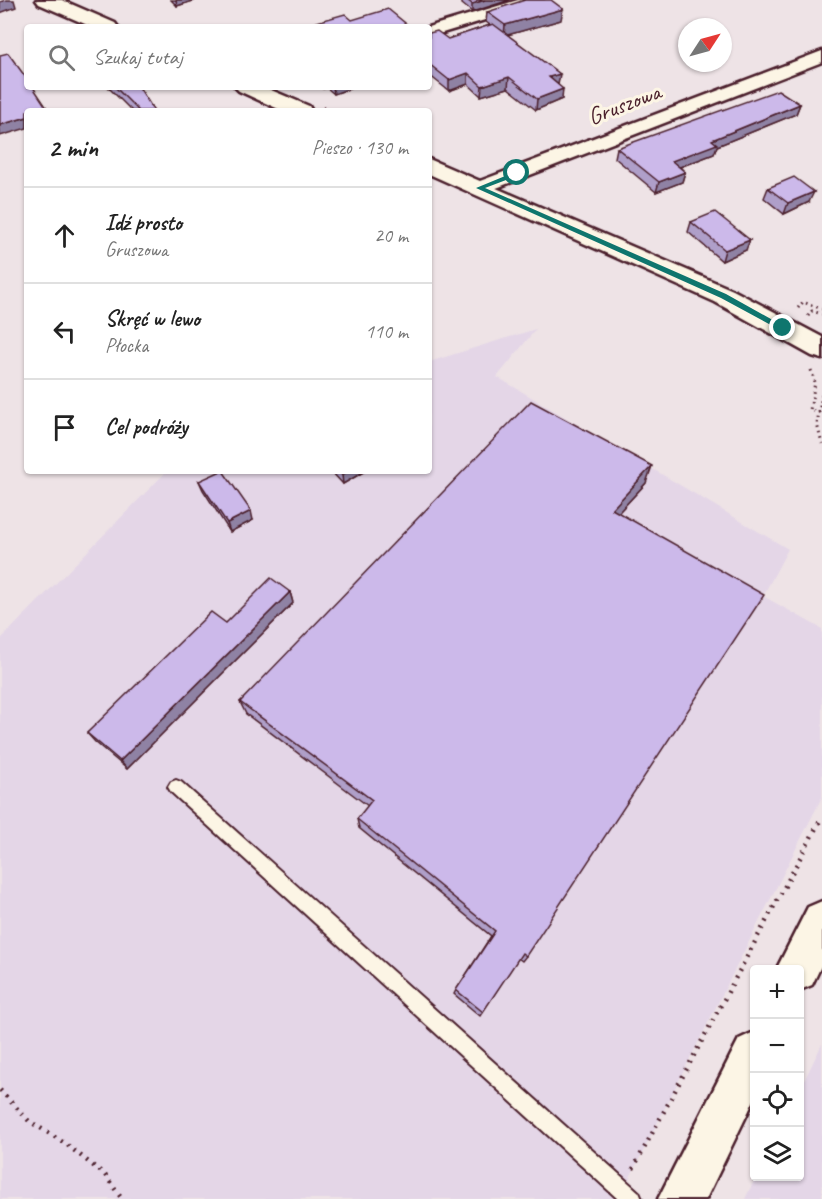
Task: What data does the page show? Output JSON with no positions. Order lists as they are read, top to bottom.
{
  "streets": {
    "street": ["Gruszowa"]
  },
  "north": "top right",
  "page": {
    "search": "Szukaj tutaj",
    "heading": ["2 min", "Pieszo · 130 m"],
    "list": [
      ["Idź prosto", "Gruszowa", "20 m"],
      ["Skręć w lewo", "Płocka", "110 m"],
      "Cel podróży"
    ],
    "map_buttons": ["+", "−"]
  }
}
